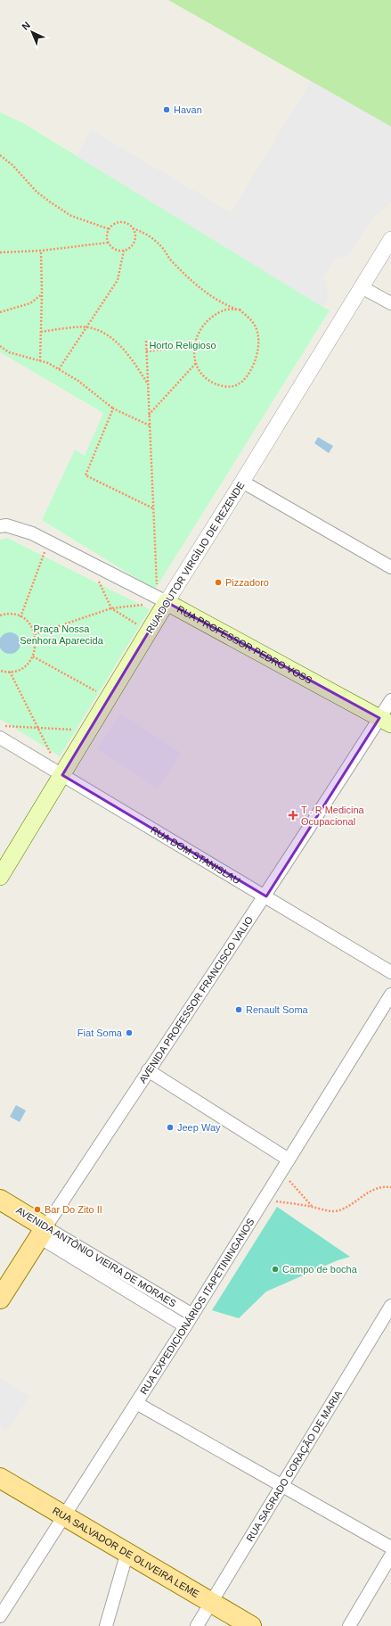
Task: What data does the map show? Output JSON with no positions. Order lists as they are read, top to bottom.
{
  "streets": {
    "main road": [
      "RUA DOUTOR VIRGÍLIO DE REZENDE",
      "RUA PROFESSOR PEDRO VOSS",
      "AVENIDA PROFESSOR FRANCISCO VALIO",
      "AVENIDA ANTÔNIO VIEIRA DE MORAES",
      "RUA SALVADOR DE OLIVEIRA LEME"
    ],
    "street": ["RUA DOM STANISLAU", "RUA EXPEDICIONÁRIOS ITAPETININGANOS", "RUA SAGRADO CORAÇÃO DE MARIA"]
  },
  "crossings": [
    ["RUA DOUTOR VIRGÍLIO DE REZENDE", "RUA PROFESSOR PEDRO VOSS"],
    ["RUA DOUTOR VIRGÍLIO DE REZENDE", "RUA DOM STANISLAU"],
    ["RUA PROFESSOR PEDRO VOSS", "AVENIDA PROFESSOR FRANCISCO VALIO"],
    ["RUA DOM STANISLAU", "AVENIDA PROFESSOR FRANCISCO VALIO"],
    ["AVENIDA PROFESSOR FRANCISCO VALIO", "AVENIDA ANTÔNIO VIEIRA DE MORAES"],
    ["AVENIDA ANTÔNIO VIEIRA DE MORAES", "RUA EXPEDICIONÁRIOS ITAPETININGANOS"],
    ["RUA EXPEDICIONÁRIOS ITAPETININGANOS", "RUA SALVADOR DE OLIVEIRA LEME"],
    ["RUA SAGRADO CORAÇÃO DE MARIA", "RUA SALVADOR DE OLIVEIRA LEME"]
  ],
  "parks": ["Horto Religioso", "Praça Nossa Senhora Aparecida"],
  "places": {
    "other": [
      "Havan",
      "Pizzadoro",
      "Renault Soma",
      "Fiat Soma",
      "Jeep Way",
      "Bar Do Zito II",
      "Campo de bocha"
    ],
    "health": ["T . R Medicina Ocupacional"]
  },
  "north": "top left"
}
